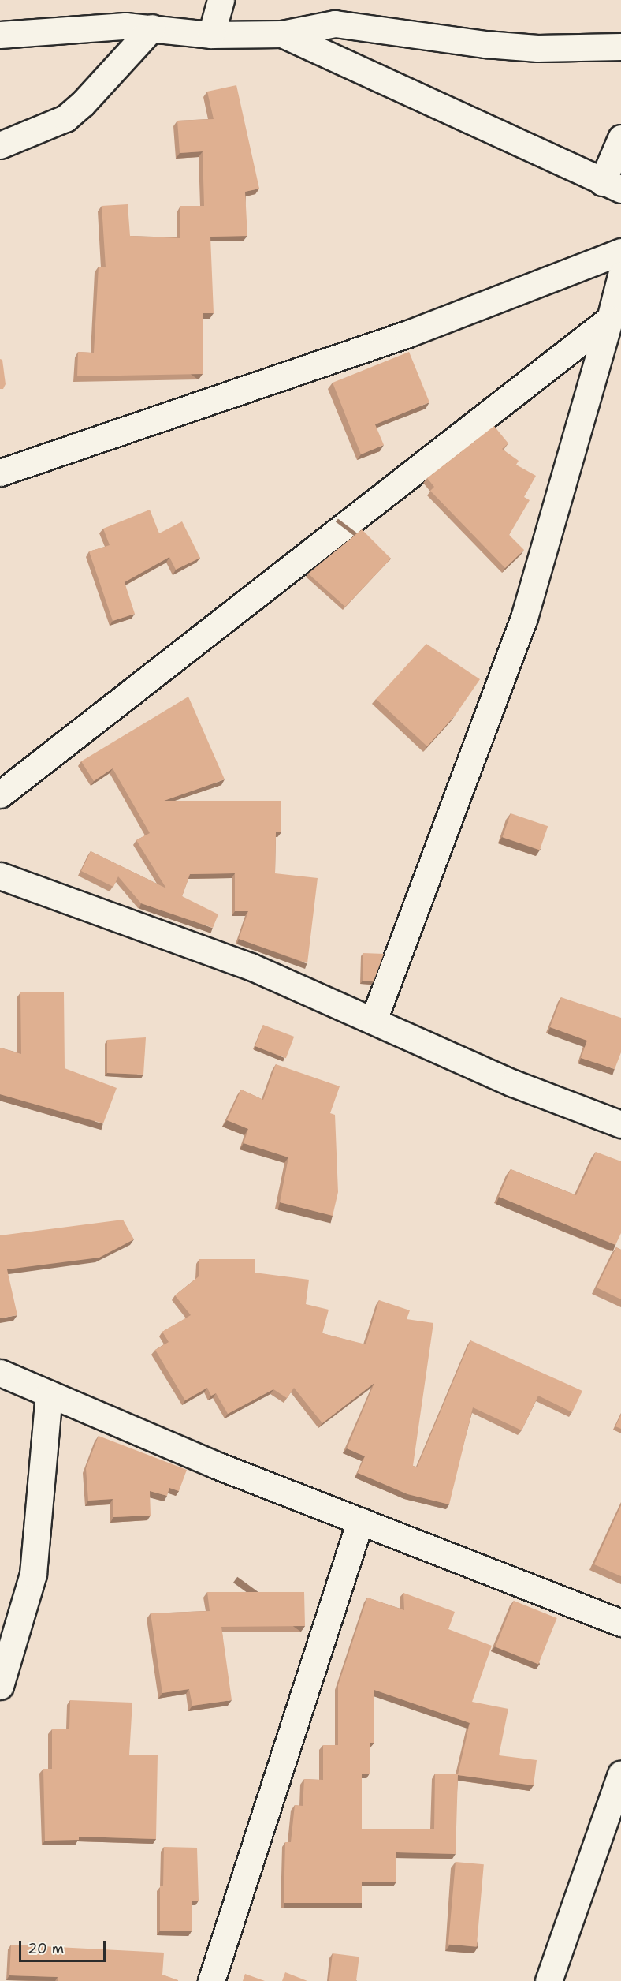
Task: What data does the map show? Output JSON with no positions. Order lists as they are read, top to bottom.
{
  "scale_bar": "20 m"
}
